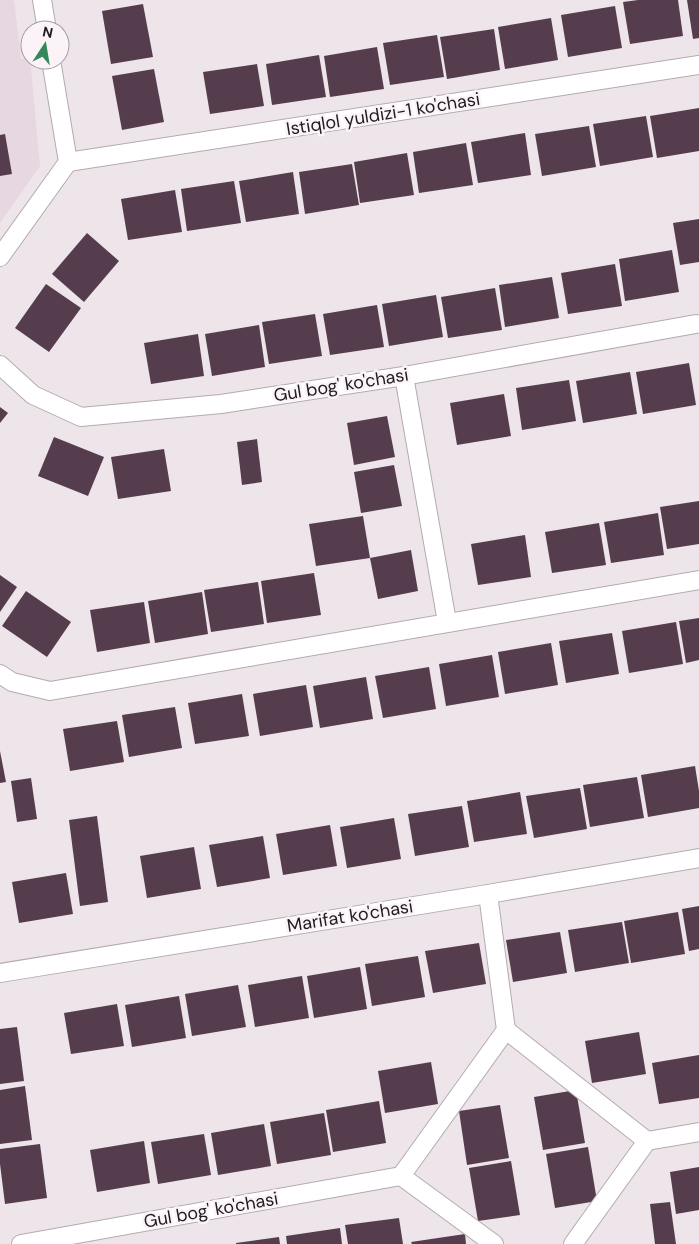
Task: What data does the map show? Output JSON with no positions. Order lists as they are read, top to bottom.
{
  "streets": {
    "street": ["Istiqlol yuldizi-1 ko'chasi", "Gul bog' ko'chasi", "Marifat ko'chasi"]
  },
  "north": "top"
}
